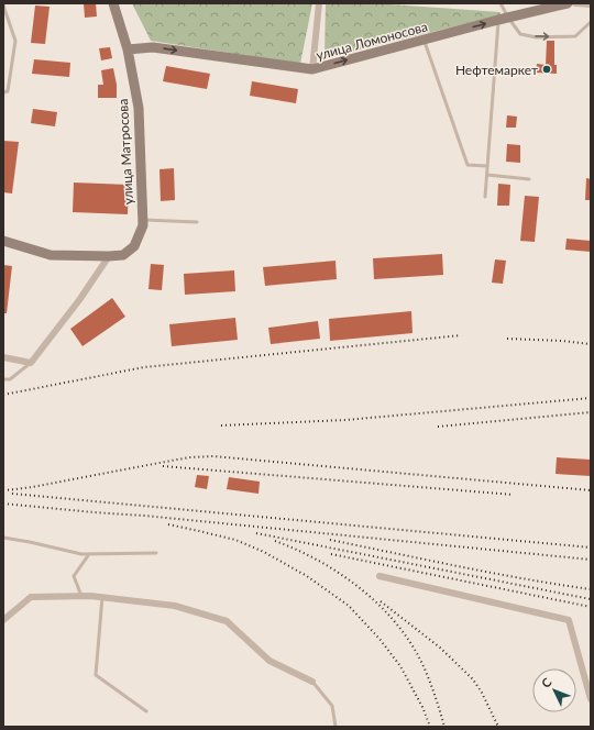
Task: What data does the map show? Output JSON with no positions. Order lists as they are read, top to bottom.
{
  "streets": {
    "street": ["улица Ломоносова", "улица Матросова"]
  },
  "crossings": [
    ["улица Ломоносова", "улица Матросова"]
  ],
  "one_way": ["улица Ломоносова"],
  "places": ["Нефтемаркет"],
  "north": "top left"
}
